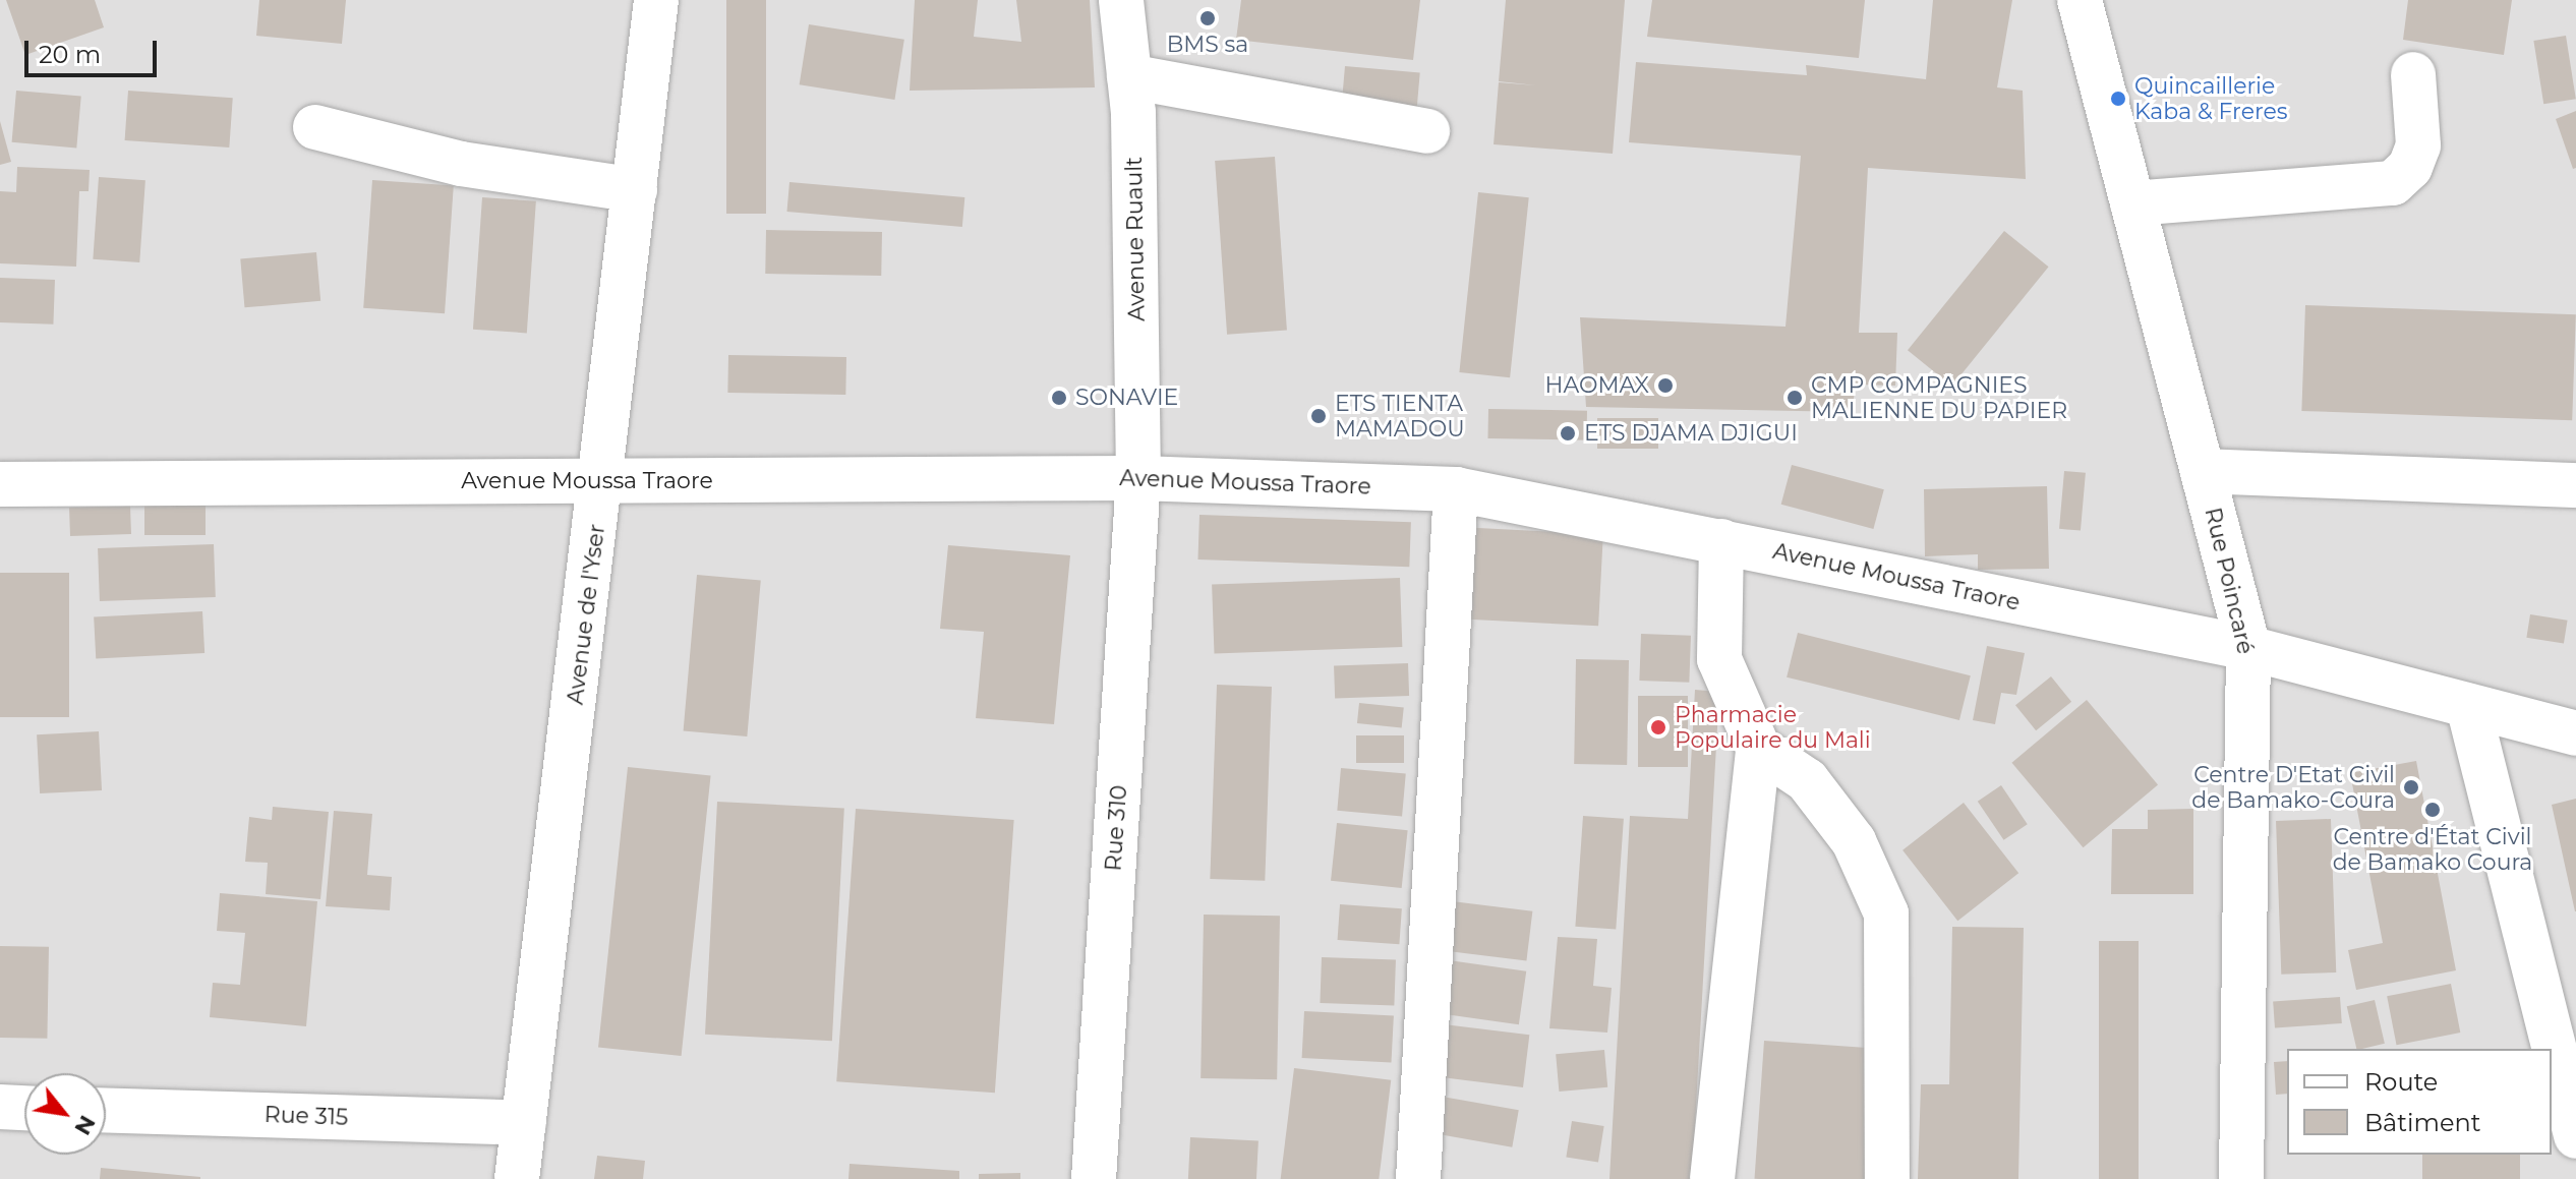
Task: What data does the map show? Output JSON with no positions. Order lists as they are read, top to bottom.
{
  "streets": {
    "street": [
      "Avenue Ruault",
      "Avenue Moussa Traore",
      "Rue Poincaré",
      "Avenue de l'Yser",
      "Rue 310",
      "Rue 315"
    ]
  },
  "crossings": [
    ["Avenue Ruault", "Avenue Moussa Traore"],
    ["Avenue Ruault", "Rue 310"],
    ["Avenue Moussa Traore", "Rue Poincaré"],
    ["Avenue Moussa Traore", "Avenue de l'Yser"],
    ["Avenue Moussa Traore", "Rue 310"],
    ["Avenue de l'Yser", "Rue 315"]
  ],
  "places": [
    "BMS sa",
    "Quincaillerie Kaba & Freres",
    "HAOMAX",
    "SONAVIE",
    "CMP COMPAGNIES MALIENNE DU PAPIER",
    "ETS TIENTA MAMADOU",
    "ETS DJAMA DJIGUI",
    "Pharmacie Populaire du Mali",
    "Centre D'Etat Civil de Bamako-Coura",
    "Centre d'État Civil de Bamako Coura"
  ],
  "legend": ["Route", "Bâtiment"],
  "scale_bar": "20 m",
  "north": "bottom right"
}
